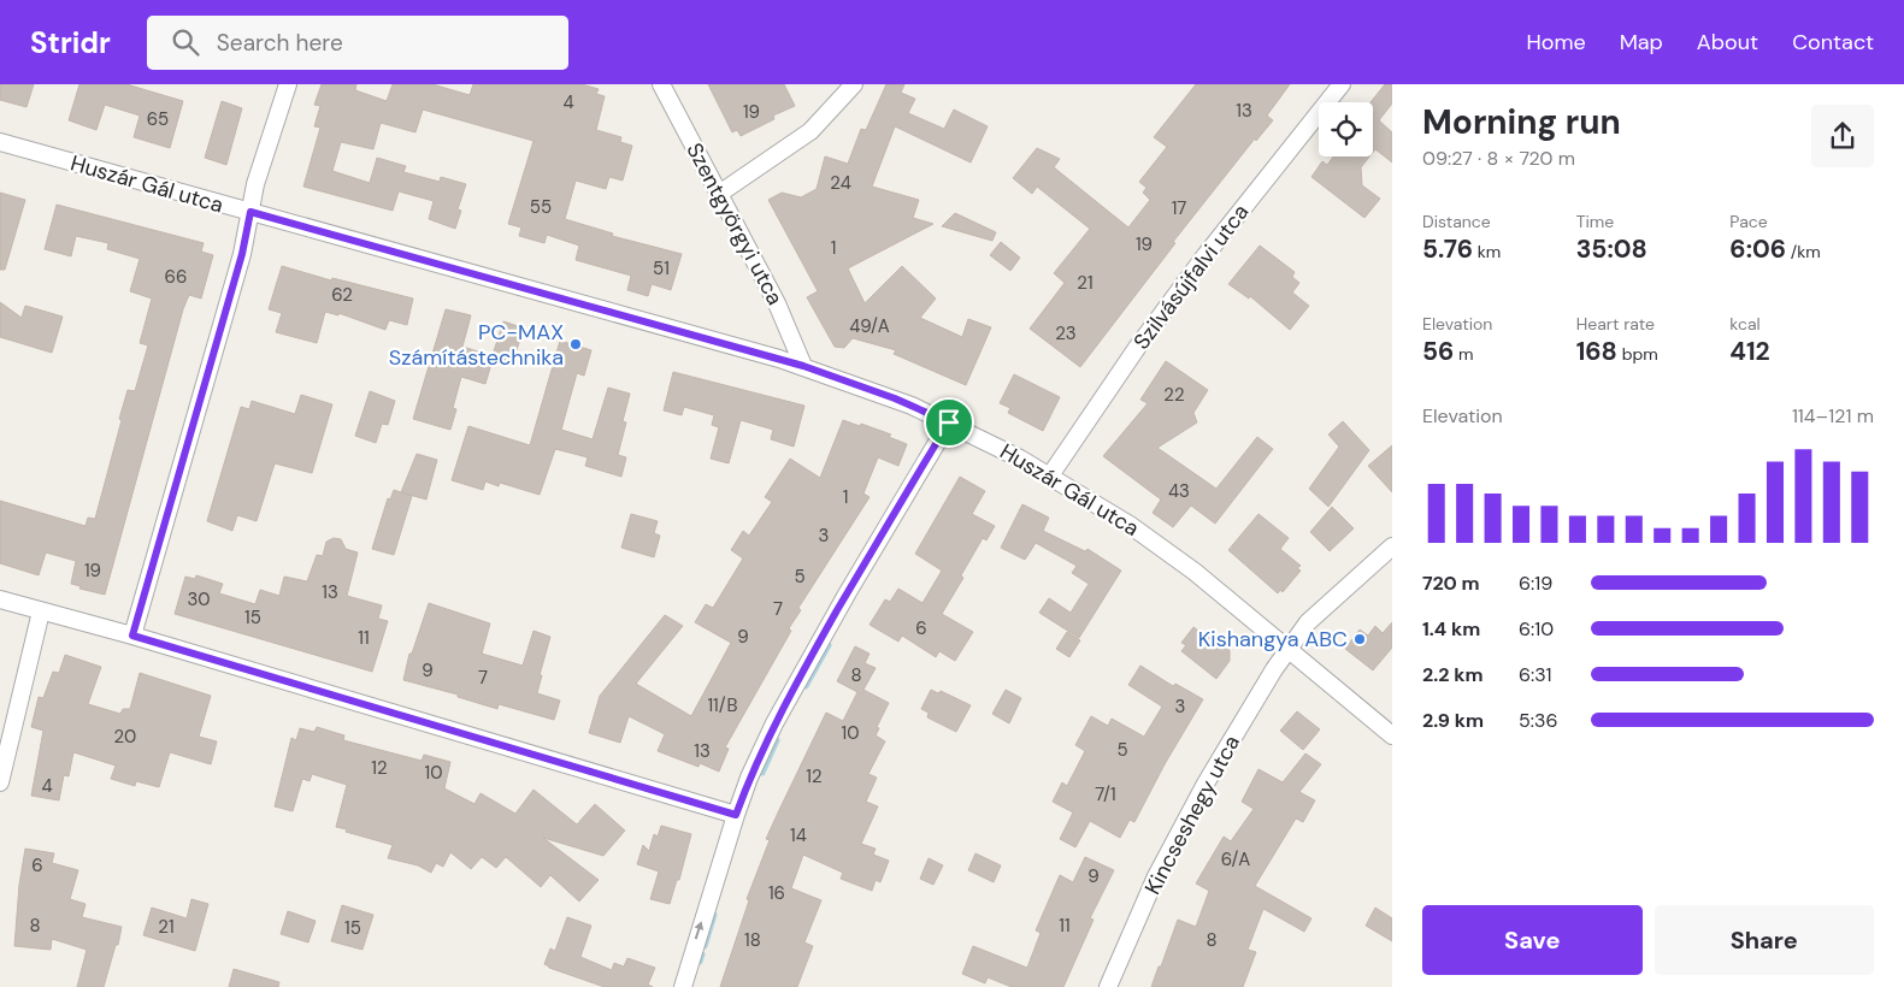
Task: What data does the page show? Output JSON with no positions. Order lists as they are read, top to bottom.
{
  "streets": {
    "street": [
      "Huszár Gál utca",
      "Szentgyörgyi utca",
      "Szilvásújfalvi utca",
      "Kincseshegy utca"
    ]
  },
  "crossings": [
    ["Huszár Gál utca", "Szentgyörgyi utca"],
    ["Huszár Gál utca", "Szilvásújfalvi utca"],
    ["Huszár Gál utca", "Kincseshegy utca"]
  ],
  "places": ["PC-MAX Számítástechnika", "Kishangya ABC"],
  "house_numbers": [
    "4",
    "13",
    "19",
    "65",
    "24",
    "55",
    "17",
    "19",
    "1",
    "51",
    "66",
    "21",
    "62",
    "49/A",
    "23",
    "22",
    "43",
    "1",
    "3",
    "19",
    "5",
    "13",
    "30",
    "7",
    "15",
    "6",
    "9",
    "11",
    "9",
    "8",
    "7",
    "11/B",
    "3",
    "10",
    "20",
    "5",
    "13",
    "12",
    "10",
    "12",
    "4",
    "7/1",
    "14",
    "6/A",
    "6",
    "9",
    "16",
    "8",
    "11",
    "21",
    "15",
    "18",
    "8"
  ],
  "page": {
    "header": "Stridr",
    "search": "Search here",
    "nav": [
      "Home",
      "Map",
      "About",
      "Contact"
    ],
    "heading": ["Morning run", "09:27 · 8 × 720 m"],
    "stats": [
      ["Distance", "5.76 km"],
      ["Time", "35:08"],
      ["Pace", "6:06 /km"],
      ["Elevation", "56 m"],
      ["Heart rate", "168 bpm"],
      ["kcal", "412"]
    ],
    "chart": ["Elevation", "114–121 m"],
    "list": [
      {
        "name": "720 m",
        "note": "6:19"
      },
      {
        "name": "1.4 km",
        "note": "6:10"
      },
      {
        "name": "2.2 km",
        "note": "6:31"
      },
      {
        "name": "2.9 km",
        "note": "5:36"
      }
    ],
    "buttons": ["Save", "Share"]
  }
}
